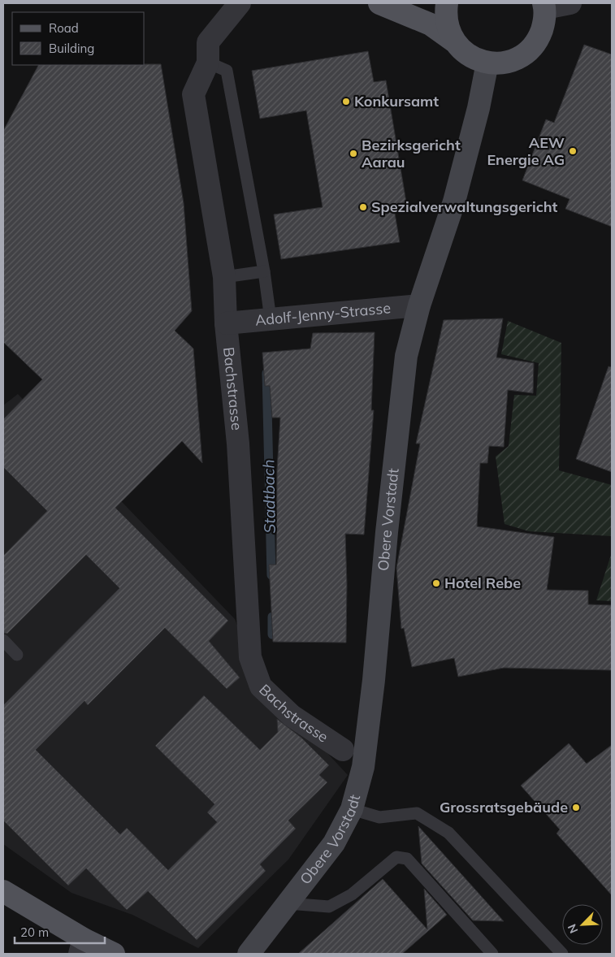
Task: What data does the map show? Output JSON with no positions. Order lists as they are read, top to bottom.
{
  "streets": {
    "main road": ["Obere Vorstadt"],
    "street": ["Adolf-Jenny-Strasse", "Bachstrasse"]
  },
  "crossings": [
    ["Adolf-Jenny-Strasse", "Bachstrasse"],
    ["Adolf-Jenny-Strasse", "Obere Vorstadt"]
  ],
  "water": ["Stadtbach"],
  "places": [
    "Konkursamt",
    "AEW Energie AG",
    "Bezirksgericht Aarau",
    "Spezialverwaltungsgericht",
    "Hotel Rebe",
    "Grossratsgebäude"
  ],
  "legend": ["Road", "Building"],
  "scale_bar": "20 m",
  "north": "bottom left"
}
